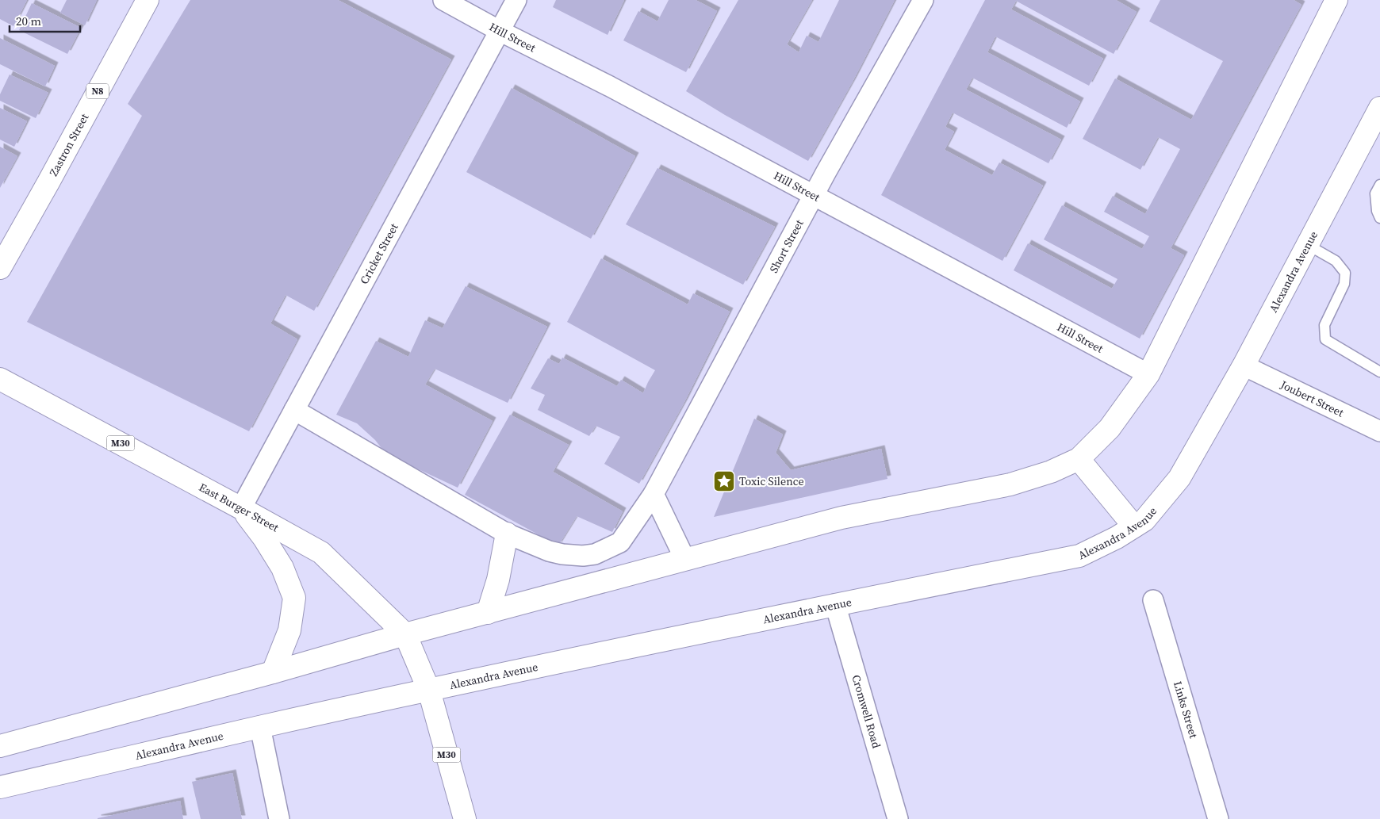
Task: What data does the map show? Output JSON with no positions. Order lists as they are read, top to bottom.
{
  "streets": {
    "main road": [
      "N8",
      "Zastron Street",
      "Alexandra Avenue",
      "M30",
      "East Burger Street"
    ],
    "street": [
      "Hill Street",
      "Short Street",
      "Cricket Street",
      "Joubert Street",
      "Links Street",
      "Cromwell Road"
    ]
  },
  "crossings": [
    ["Hill Street", "Short Street"],
    ["Hill Street", "Cricket Street"],
    ["Cricket Street", "East Burger Street"],
    ["Alexandra Avenue", "Joubert Street"],
    ["Alexandra Avenue", "M30"],
    ["Alexandra Avenue", "East Burger Street"],
    ["Alexandra Avenue", "Cromwell Road"],
    ["M30", "East Burger Street"]
  ],
  "places": {
    "place": ["Toxic Silence"]
  },
  "scale_bar": "20 m"
}
